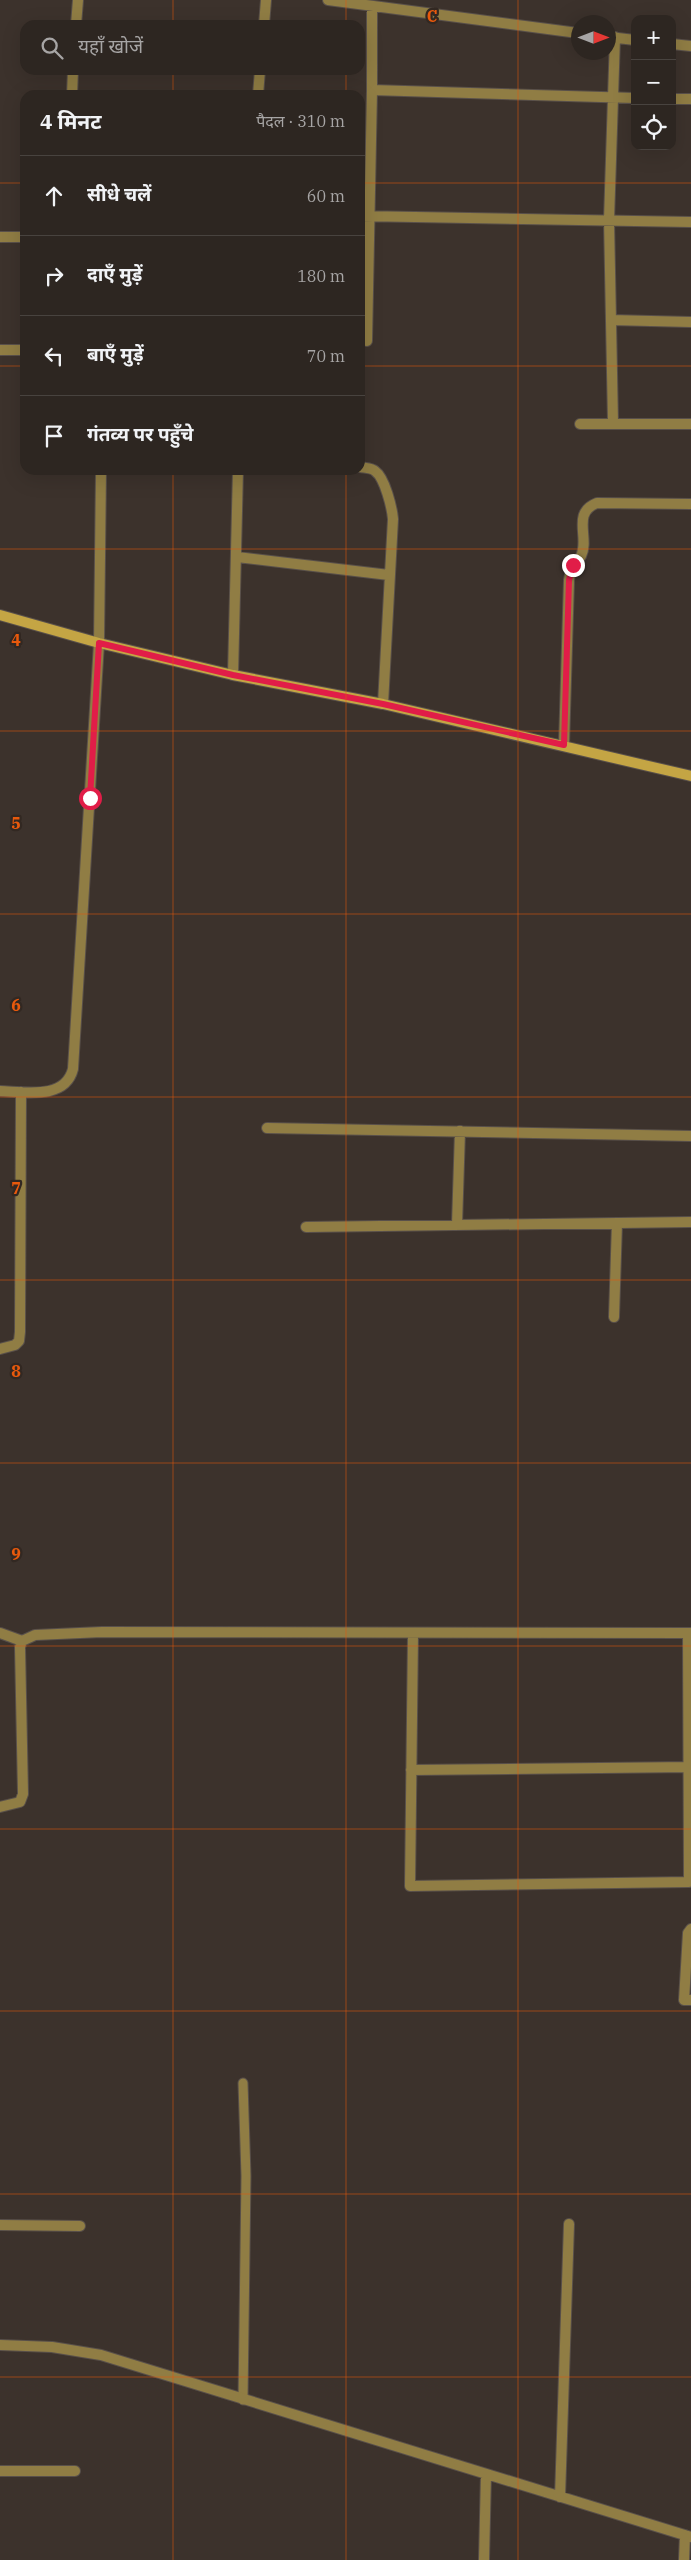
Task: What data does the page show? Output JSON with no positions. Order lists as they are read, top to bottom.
{
  "north": "right",
  "page": {
    "map_buttons": ["+", "−"],
    "search": "यहाँ खोजें",
    "heading": ["4 मिनट", "पैदल · 310 m"],
    "list": [
      ["सीधे चलें", "60 m"],
      ["दाएँ मुड़ें", "180 m"],
      ["बाएँ मुड़ें", "70 m"],
      "गंतव्य पर पहुँचे"
    ]
  },
  "grid": {
    "columns": ["C"],
    "rows": [
      "4",
      "5",
      "6",
      "7",
      "8",
      "9"
    ]
  }
}
